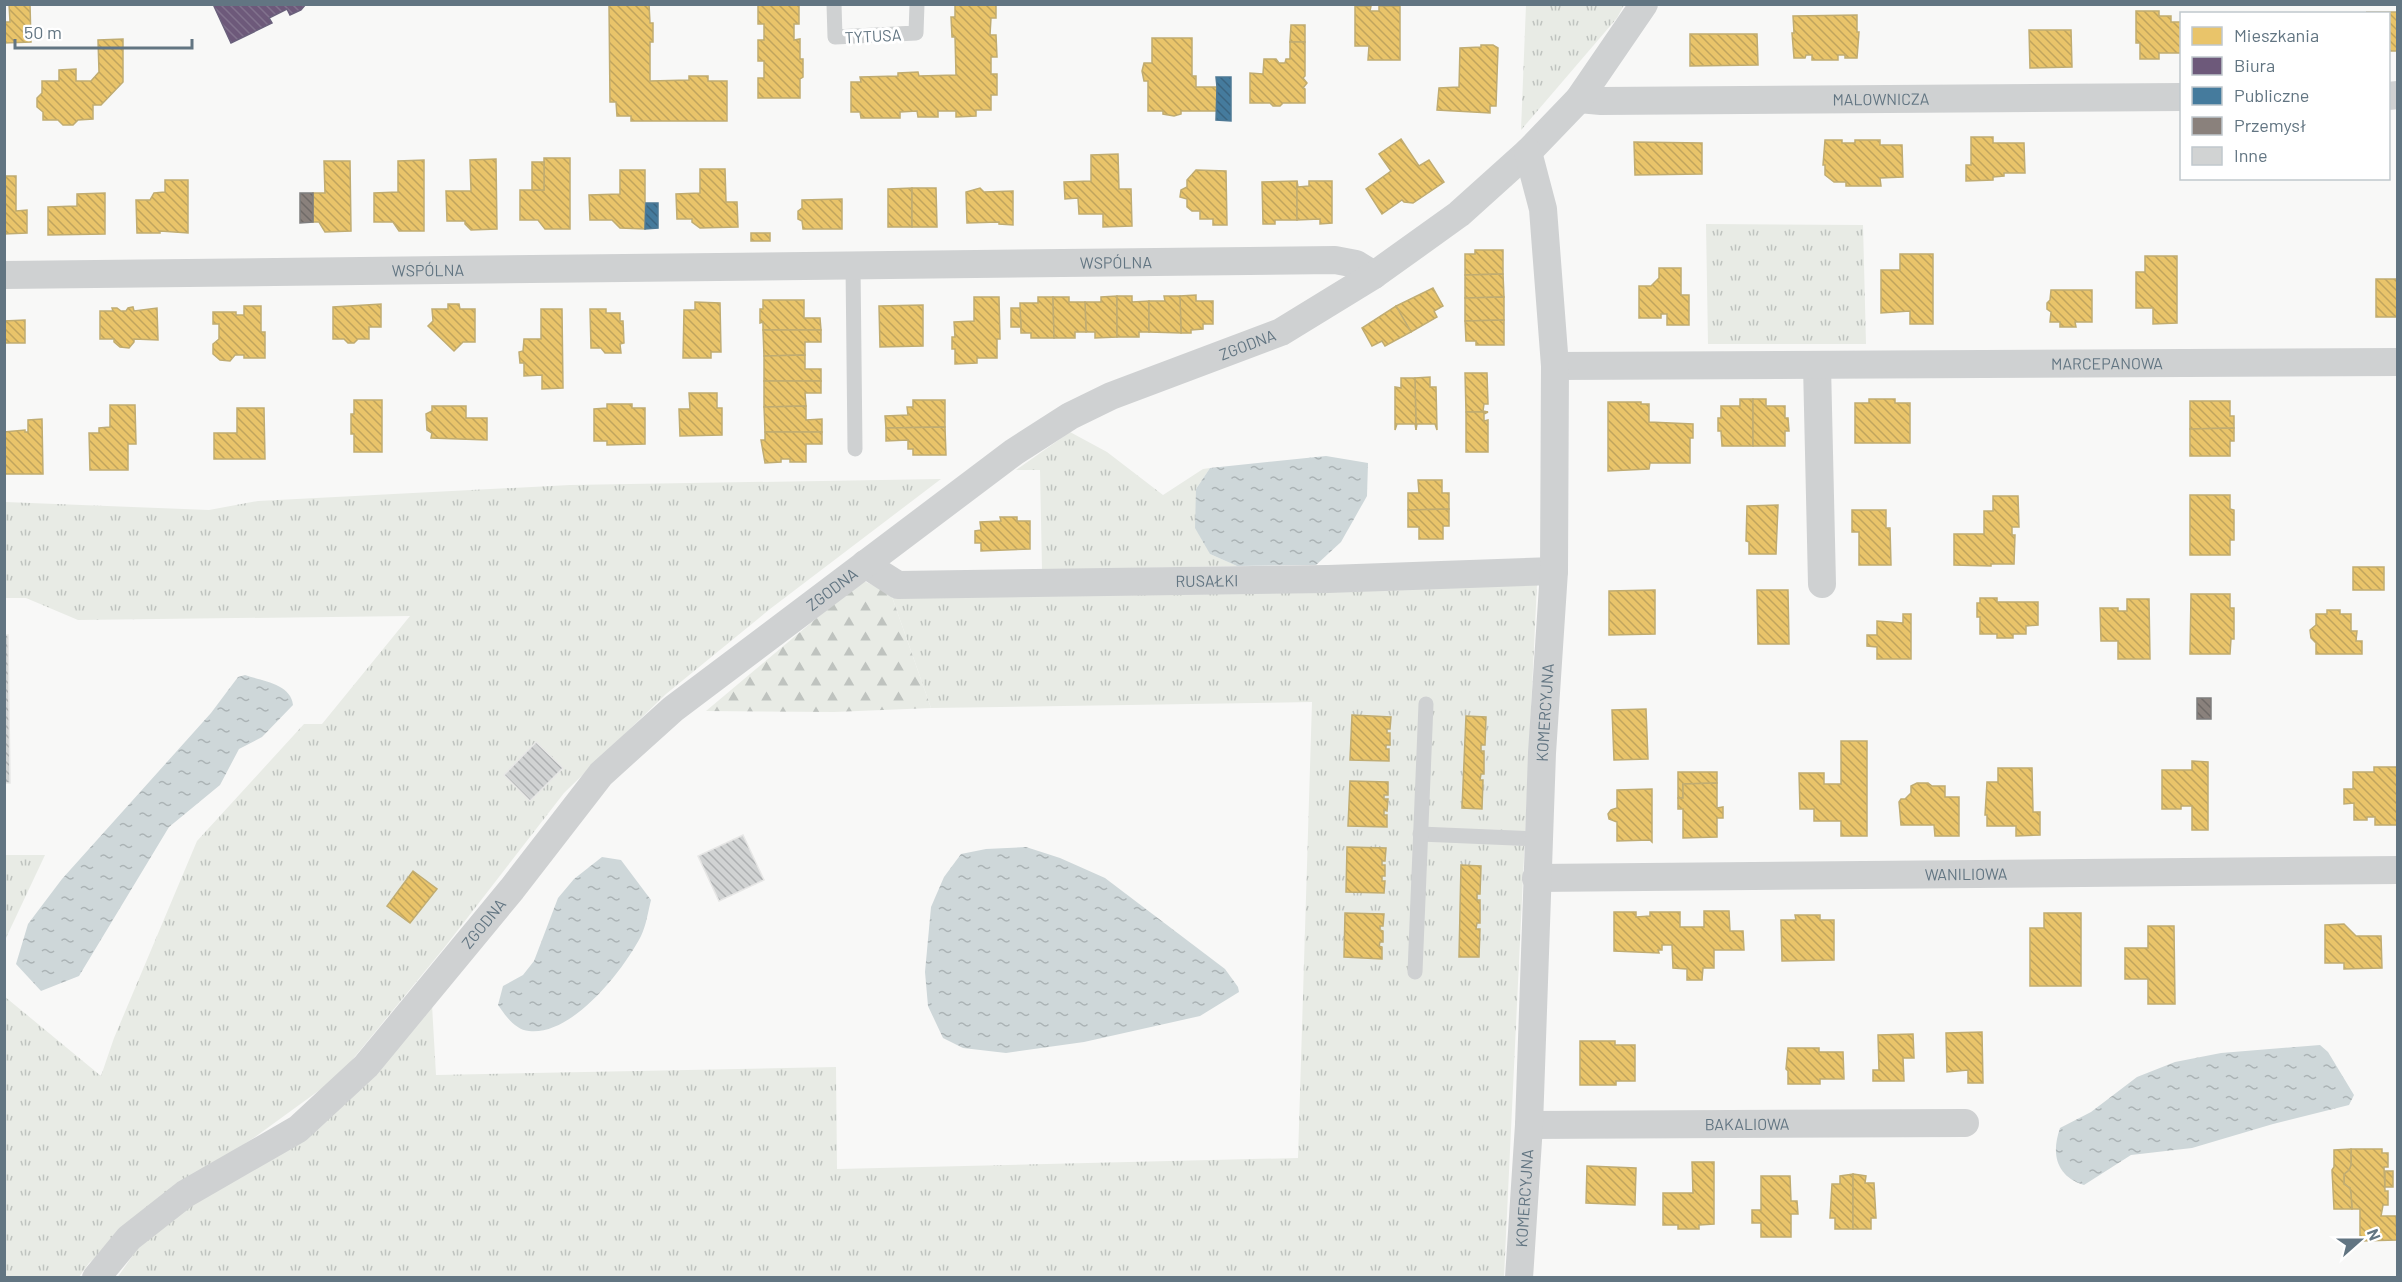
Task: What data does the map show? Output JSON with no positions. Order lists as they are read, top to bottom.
{
  "streets": {
    "street": [
      "MALOWNICZA",
      "WSPÓLNA",
      "ZGODNA",
      "MARCEPANOWA",
      "RUSAŁKI",
      "KOMERCYJNA",
      "WANILIOWA",
      "BAKALIOWA"
    ],
    "lane": ["TYTUSA"]
  },
  "crossings": [
    ["MALOWNICZA", "ZGODNA"],
    ["WSPÓLNA", "ZGODNA"],
    ["ZGODNA", "RUSAŁKI"],
    ["ZGODNA", "KOMERCYJNA"],
    ["MARCEPANOWA", "KOMERCYJNA"],
    ["RUSAŁKI", "KOMERCYJNA"],
    ["KOMERCYJNA", "WANILIOWA"],
    ["KOMERCYJNA", "BAKALIOWA"]
  ],
  "legend": [
    "Mieszkania",
    "Biura",
    "Publiczne",
    "Przemysł",
    "Inne"
  ],
  "scale_bar": "50 m",
  "north": "right"
}
